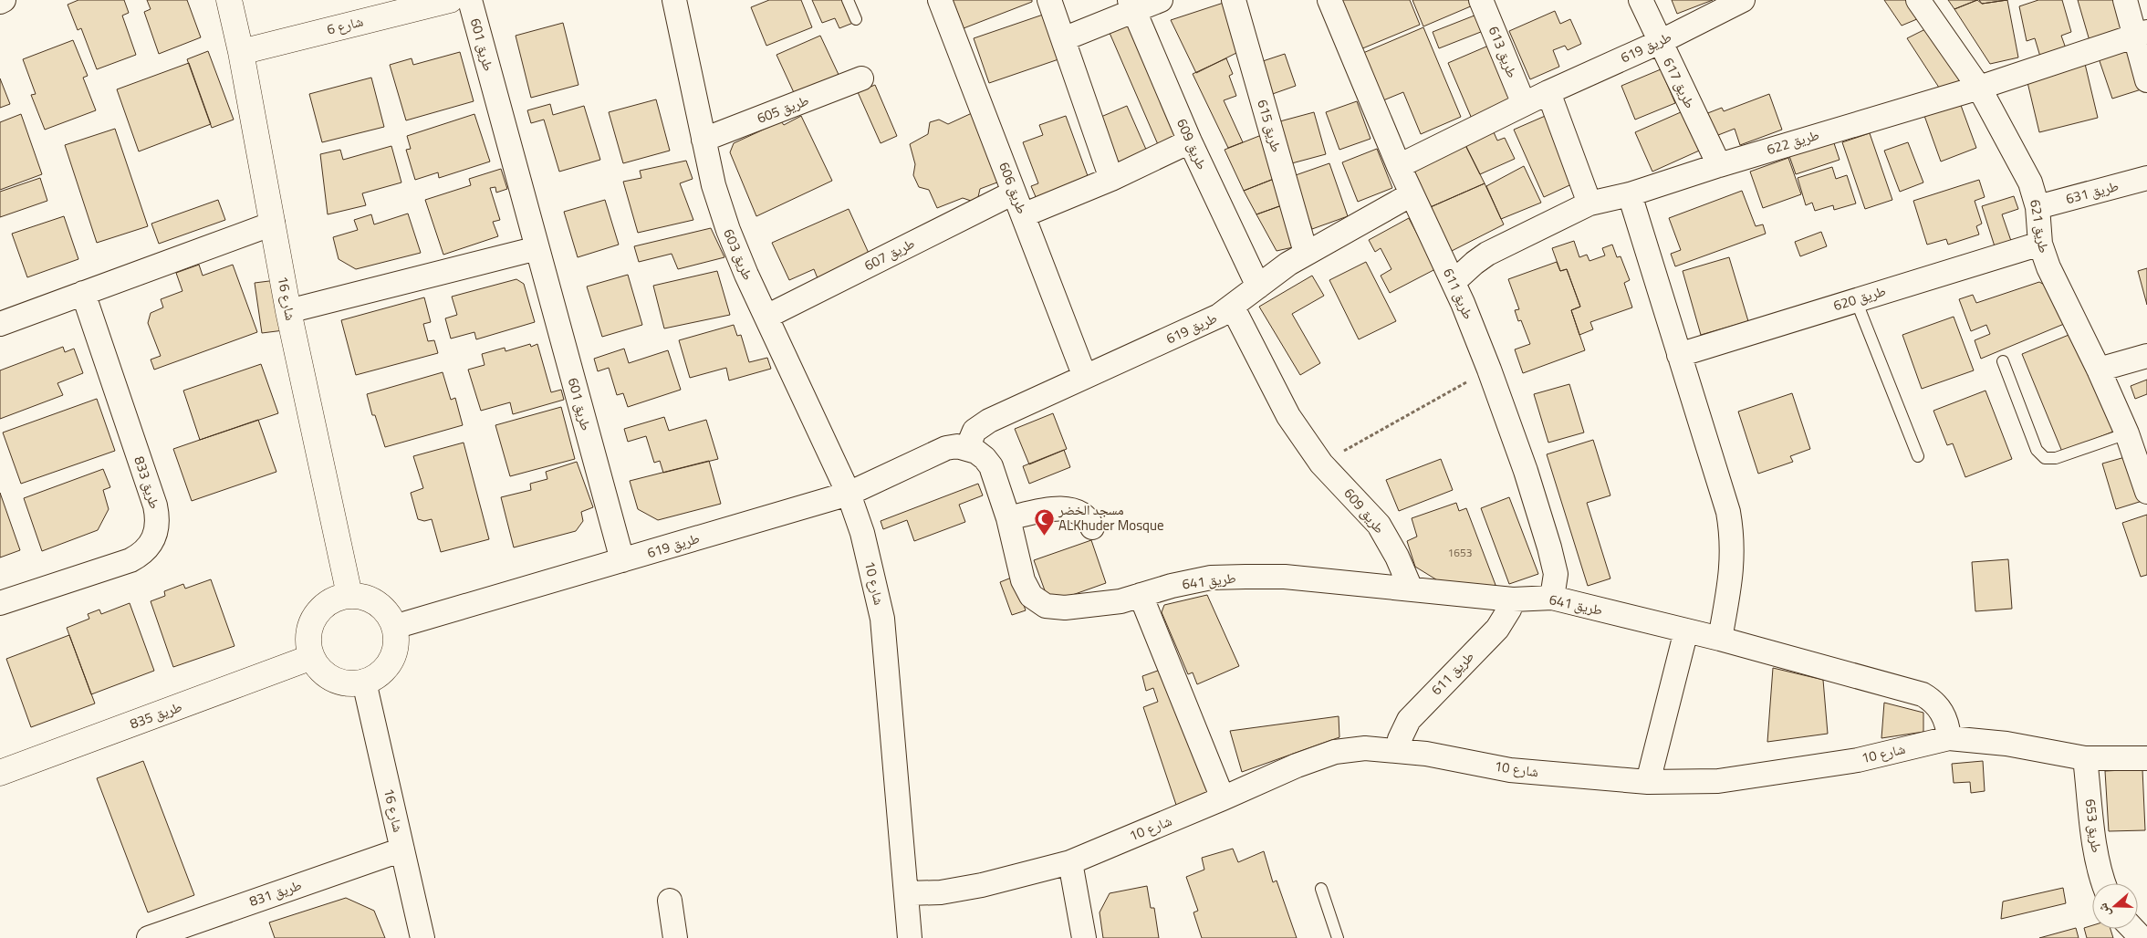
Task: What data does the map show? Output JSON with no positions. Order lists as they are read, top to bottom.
{
  "streets": {
    "street": [
      "شارع 6",
      "طريق 601",
      "طريق 619",
      "طريق 613",
      "طريق 617",
      "طريق 605",
      "طريق 615",
      "طريق 622",
      "طريق 609",
      "طريق 606",
      "طريق 631",
      "طريق 621",
      "طريق 603",
      "طريق 607",
      "طريق 611",
      "شارع 16",
      "طريق 620",
      "طريق 833",
      "طريق 641",
      "شارع 10",
      "طريق 835",
      "طريق 653",
      "طريق 831"
    ]
  },
  "crossings": [
    ["شارع 6", "شارع 16"],
    ["طريق 601", "طريق 619"],
    ["طريق 619", "طريق 613"],
    ["طريق 619", "طريق 617"],
    ["طريق 619", "طريق 615"],
    ["طريق 619", "طريق 609"],
    ["طريق 619", "طريق 606"],
    ["طريق 619", "طريق 603"],
    ["طريق 619", "طريق 611"],
    ["طريق 619", "شارع 16"],
    ["طريق 619", "شارع 10"],
    ["طريق 619", "طريق 835"],
    ["طريق 617", "طريق 622"],
    ["طريق 605", "طريق 603"],
    ["طريق 622", "طريق 621"],
    ["طريق 622", "طريق 611"],
    ["طريق 609", "طريق 641"],
    ["طريق 606", "طريق 607"],
    ["طريق 631", "طريق 621"],
    ["طريق 621", "طريق 620"],
    ["طريق 603", "طريق 607"],
    ["طريق 603", "شارع 10"],
    ["طريق 611", "طريق 641"],
    ["طريق 611", "شارع 10"],
    ["شارع 16", "طريق 835"],
    ["شارع 16", "طريق 831"],
    ["طريق 641", "شارع 10"],
    ["شارع 10", "طريق 653"]
  ],
  "places": {
    "mosque": ["مسجد الخضر ALKhuder Mosque"]
  },
  "house_numbers": ["1653"],
  "north": "left"
}
